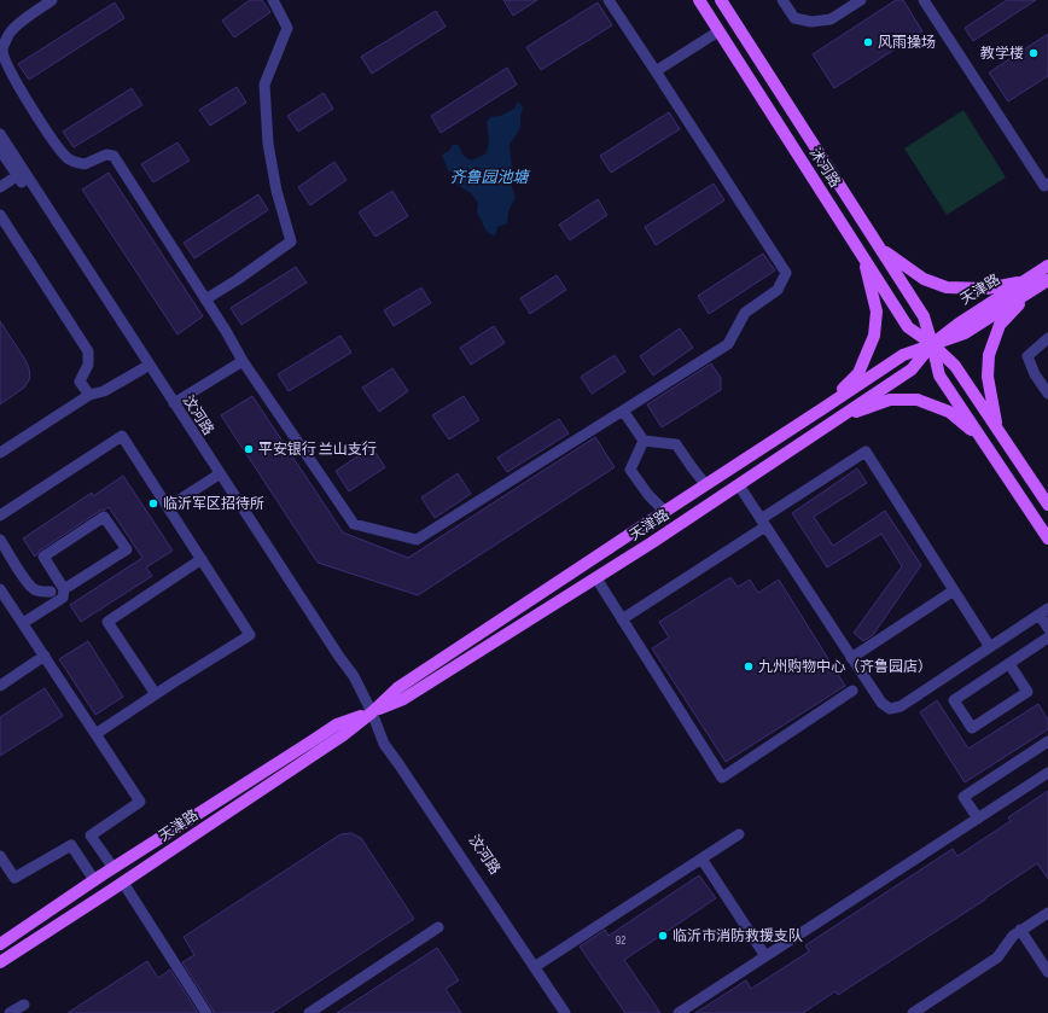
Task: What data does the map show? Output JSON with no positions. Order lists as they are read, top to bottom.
{
  "streets": {
    "main road": ["沭河路", "天津路"],
    "street": ["汶河路"]
  },
  "crossings": [
    ["沭河路", "天津路"],
    ["天津路", "汶河路"]
  ],
  "water": ["齐鲁园池塘"],
  "places": [
    "风雨操场",
    "教学楼",
    "平安银行 兰山支行",
    "临沂军区招待所",
    "九州购物中心（齐鲁园店）",
    "临沂市消防救援支队"
  ],
  "house_numbers": ["92"]
}
